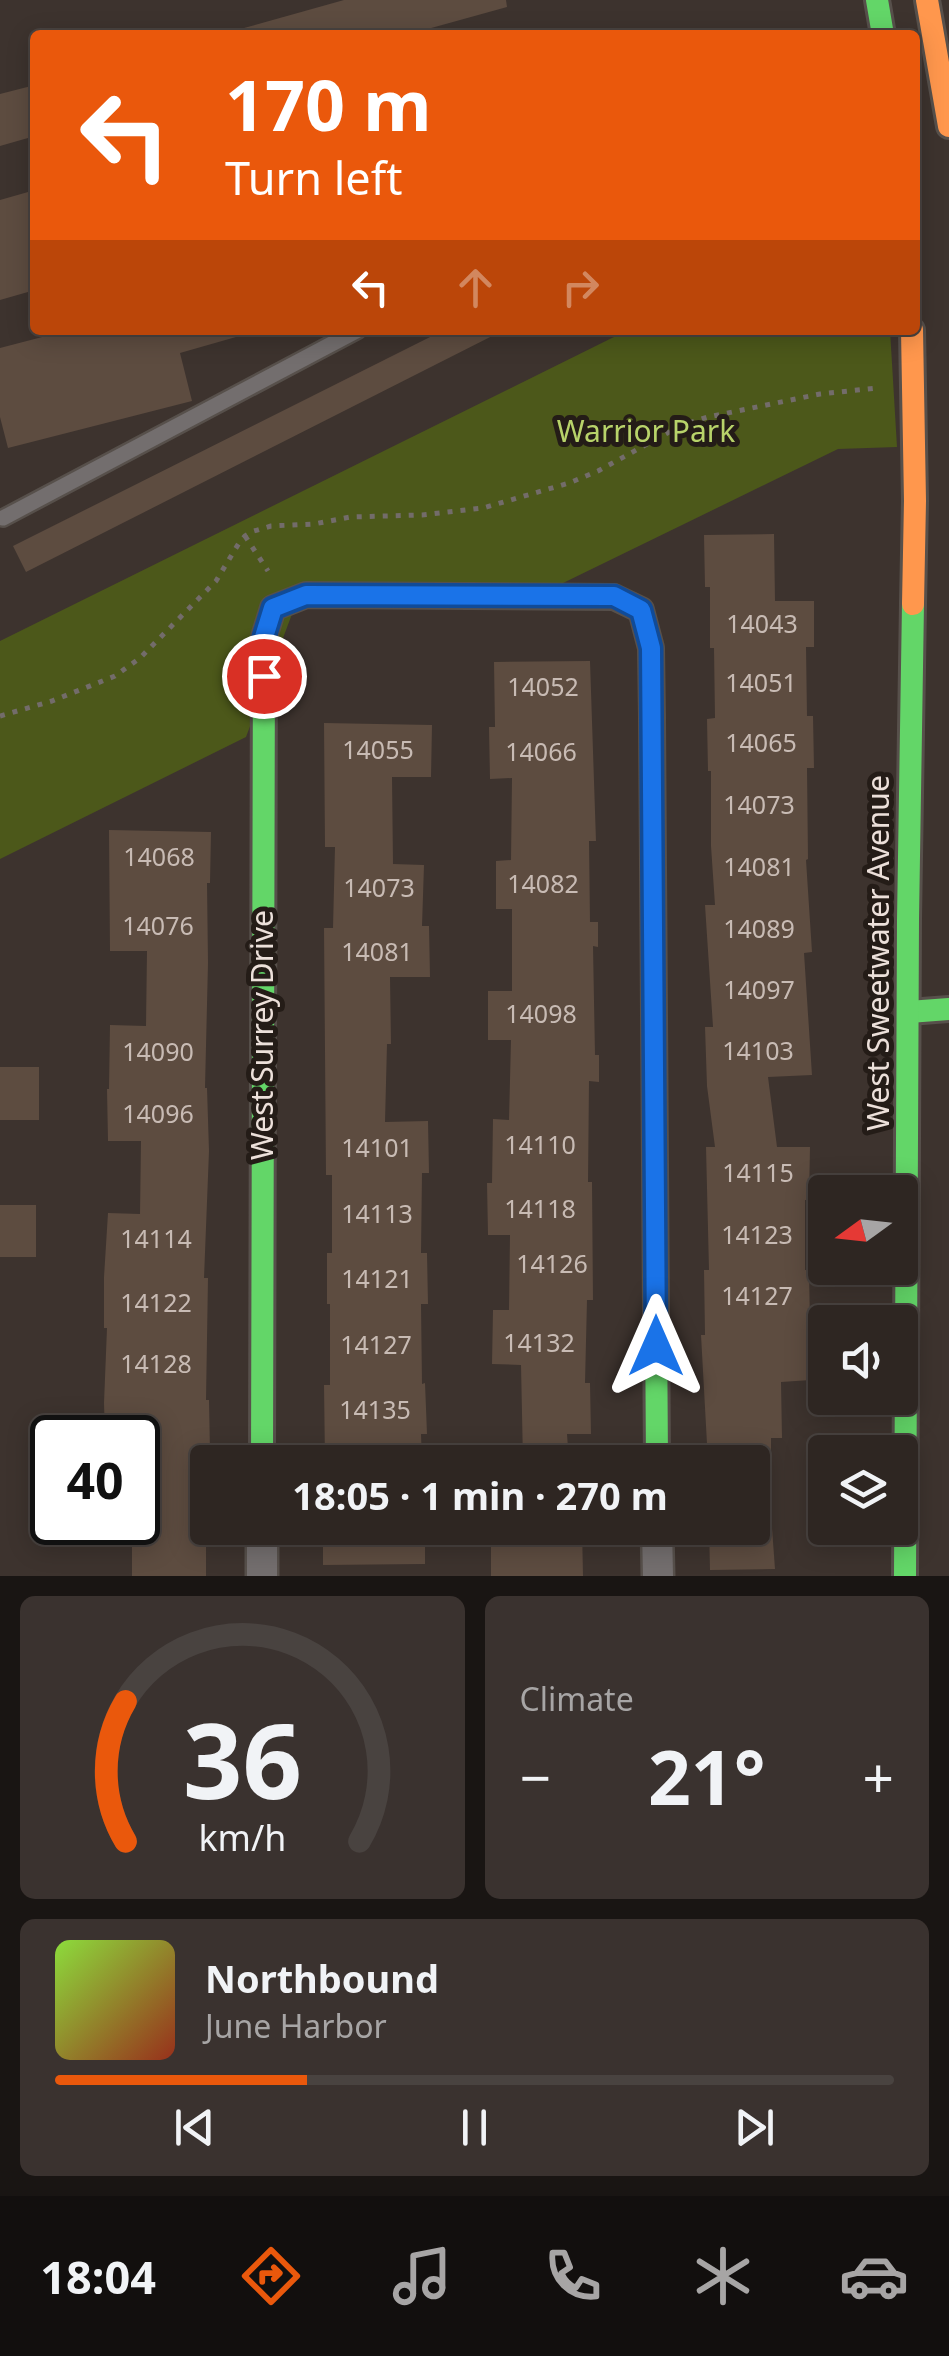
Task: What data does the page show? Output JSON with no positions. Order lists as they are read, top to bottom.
{
  "streets": {
    "street": ["West Sweetwater Avenue", "West Surrey Drive"]
  },
  "parks": ["Warrior Park"],
  "house_numbers": [
    "14043",
    "14051",
    "14052",
    "14065",
    "14055",
    "14066",
    "14073",
    "14068",
    "14081",
    "14082",
    "14073",
    "14076",
    "14089",
    "14081",
    "14097",
    "14098",
    "14103",
    "14090",
    "14096",
    "14110",
    "14101",
    "14115",
    "14118",
    "14113",
    "14123",
    "14114",
    "14126",
    "14121",
    "14127",
    "14122",
    "14132",
    "14127",
    "14128",
    "14135"
  ],
  "north": "left",
  "page": {
    "turn": ["170 m", "Turn left"],
    "limit": "40",
    "trip": "18:05 · 1 min · 270 m",
    "tile": "Climate",
    "heat": ["−", "21°", "+"],
    "song": ["Northbound", "June Harbor"],
    "tabs": "18:04",
    "gauge": ["36", "km/h"]
  }
}
